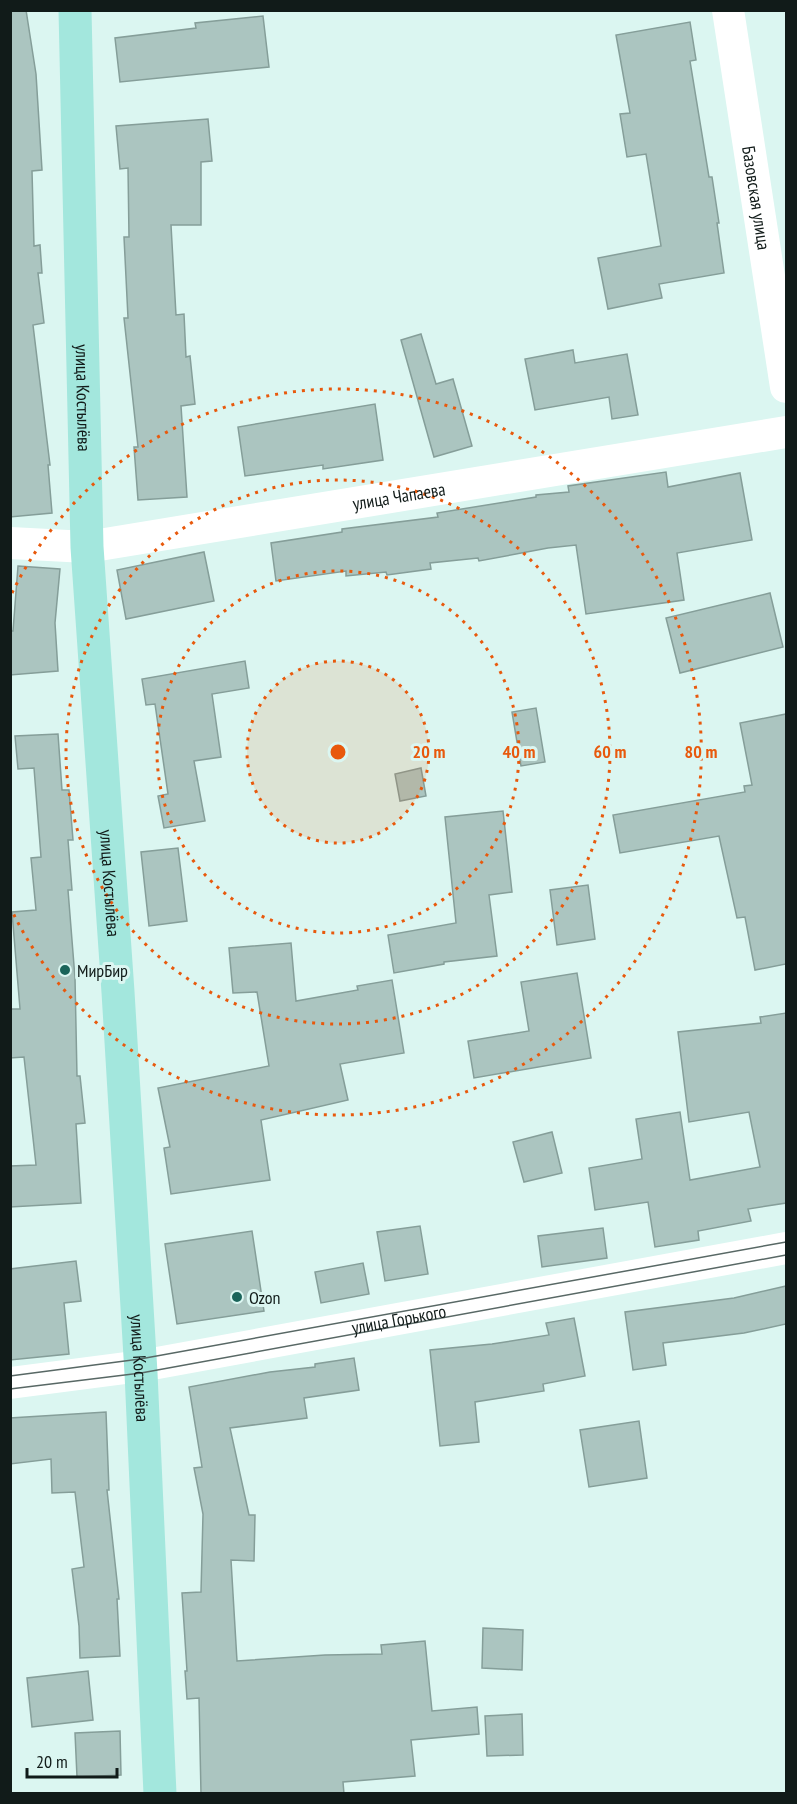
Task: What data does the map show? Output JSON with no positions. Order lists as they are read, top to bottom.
{
  "streets": {
    "main road": ["улица Костылёва"],
    "street": ["Базовская улица", "улица Чапаева", "улица Горького"]
  },
  "crossings": [
    ["улица Костылёва", "улица Чапаева"],
    ["улица Костылёва", "улица Горького"]
  ],
  "places": ["МирБир", "Ozon"],
  "scale_bar": "20 m",
  "rings": [
    "20 m",
    "40 m",
    "60 m",
    "80 m"
  ]
}
